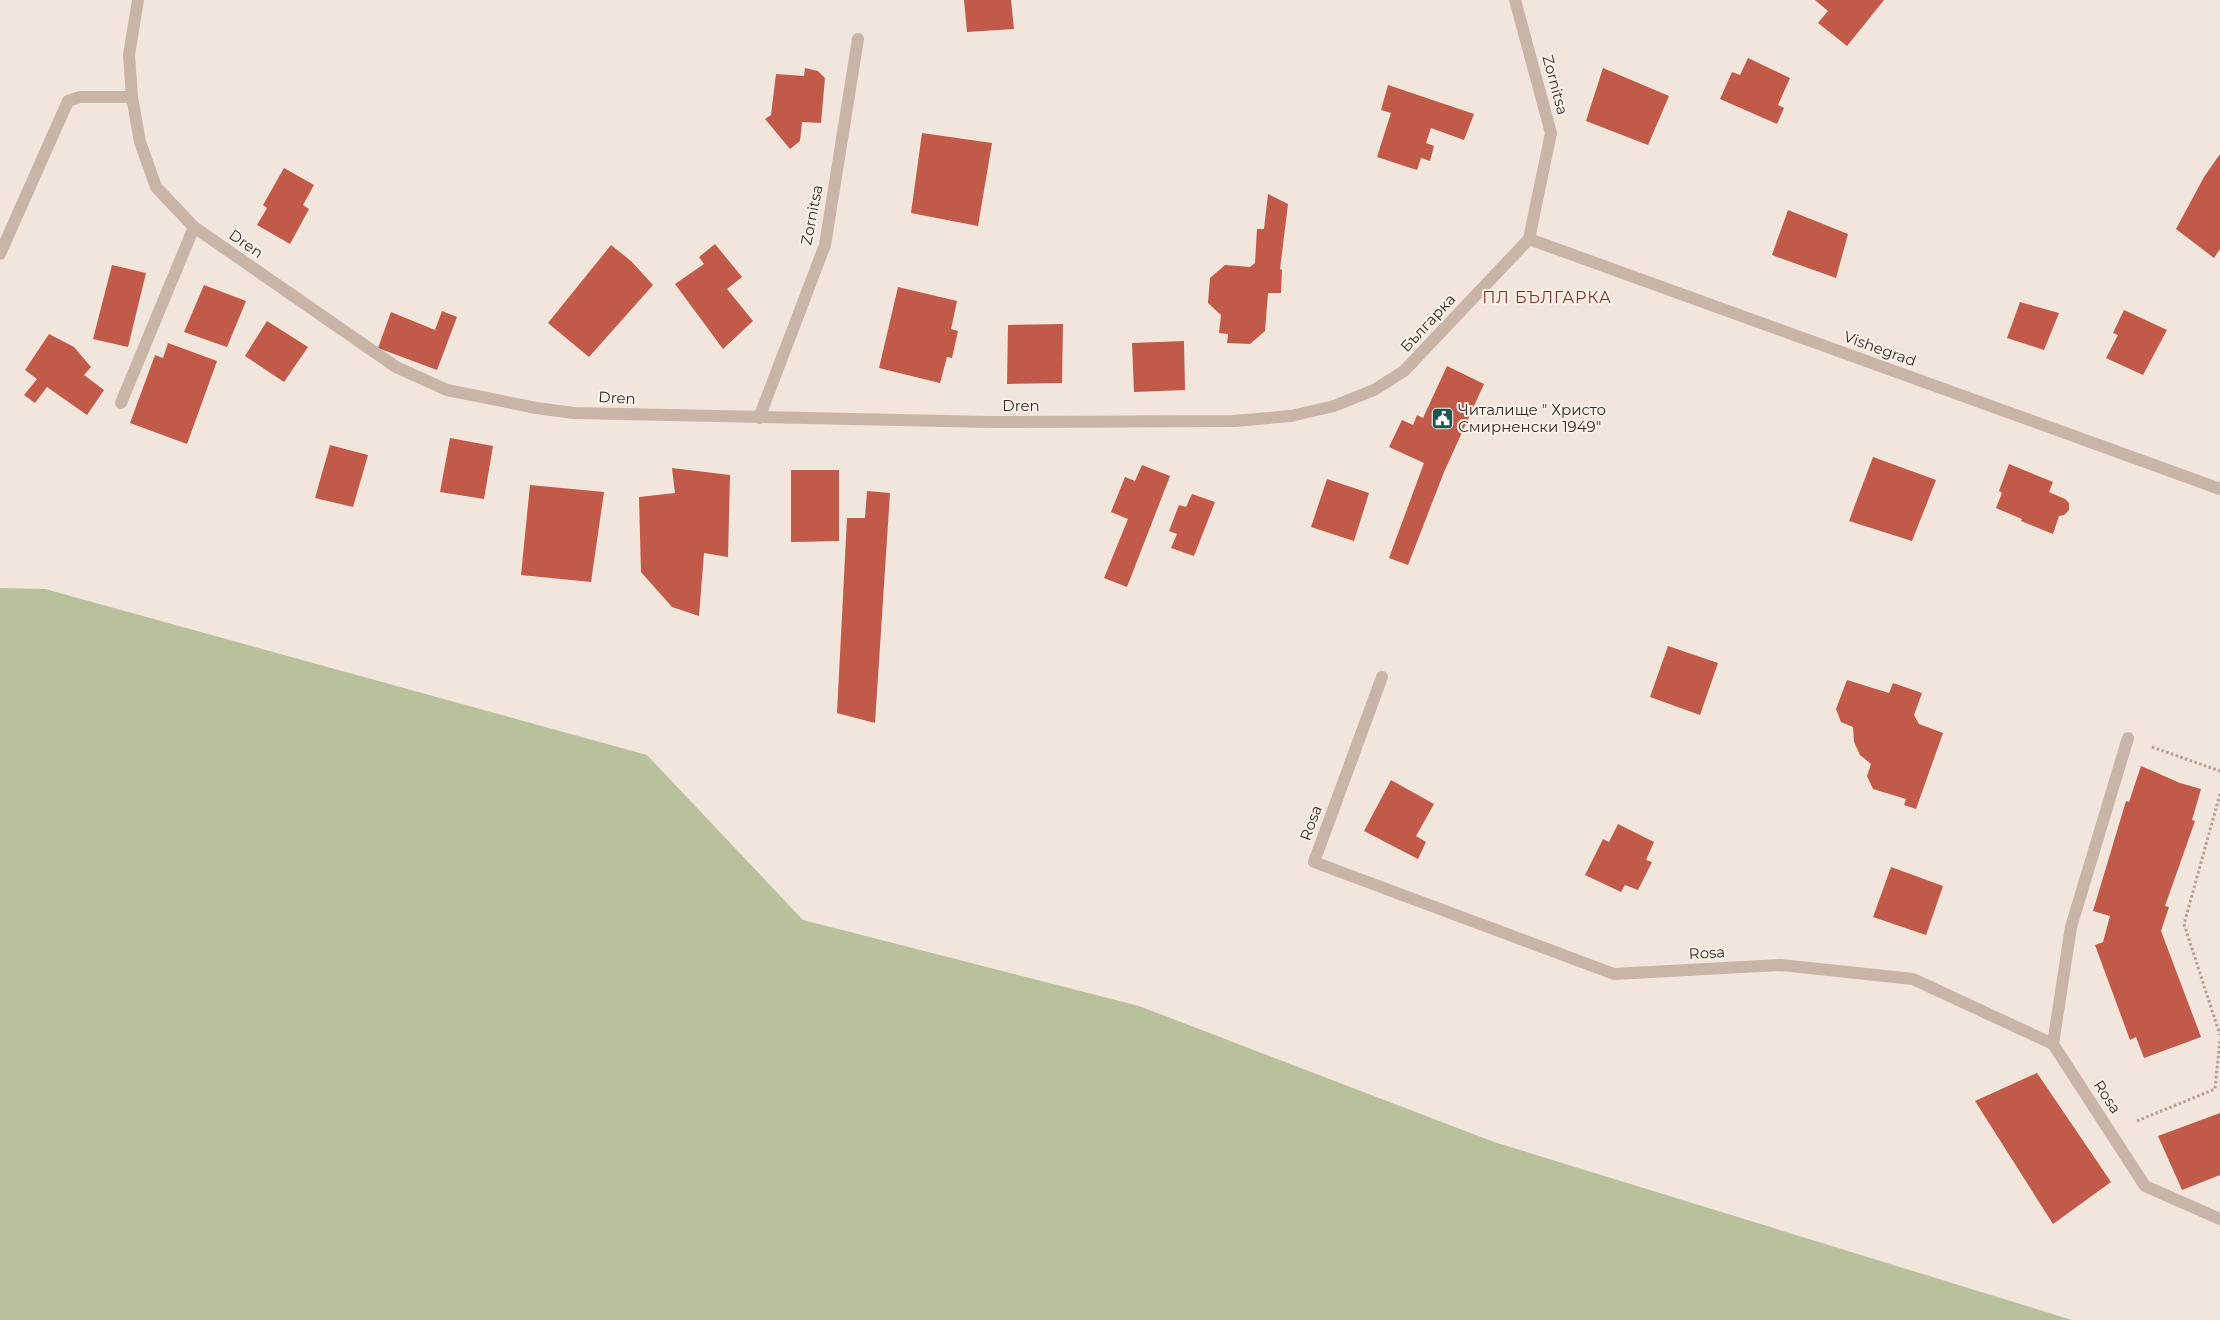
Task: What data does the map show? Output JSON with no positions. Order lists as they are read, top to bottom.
{
  "streets": {
    "street": [
      "Zornitsa",
      "Dren",
      "Българка",
      "Vishegrad",
      "Rosa"
    ]
  },
  "crossings": [
    ["Zornitsa", "Dren"],
    ["Zornitsa", "Българка"],
    ["Zornitsa", "Vishegrad"],
    ["Dren", "Българка"],
    ["Българка", "Vishegrad"]
  ],
  "districts": ["ПЛ БЪЛГАРКА"],
  "places": {
    "public building": ["Читалище \" Христо Смирненски 1949\""]
  }
}
